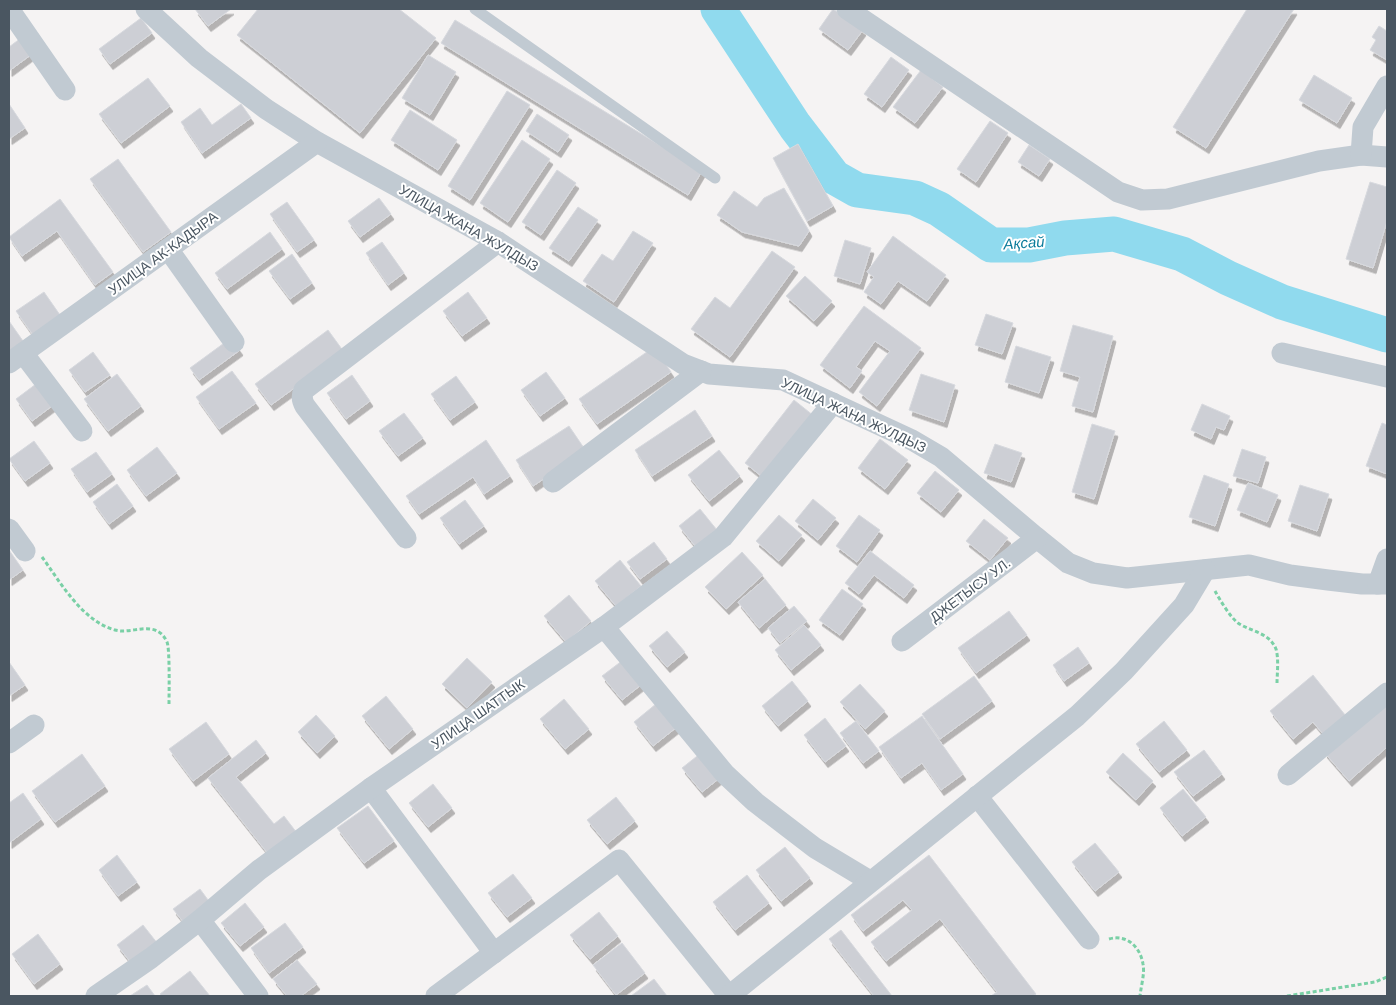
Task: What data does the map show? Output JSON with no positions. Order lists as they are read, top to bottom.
{
  "streets": {
    "street": [
      "УЛИЦА ЖАНА ЖУЛДЫЗ",
      "УЛИЦА АК-КАДЫРА",
      "ДЖЕТЫСУ УЛ.",
      "УЛИЦА ШАТТЫК"
    ]
  },
  "crossings": [
    ["УЛИЦА ЖАНА ЖУЛДЫЗ", "УЛИЦА АК-КАДЫРА"],
    ["УЛИЦА ЖАНА ЖУЛДЫЗ", "ДЖЕТЫСУ УЛ."],
    ["УЛИЦА ЖАНА ЖУЛДЫЗ", "УЛИЦА ШАТТЫК"]
  ],
  "water": ["Ақсай"]
}
